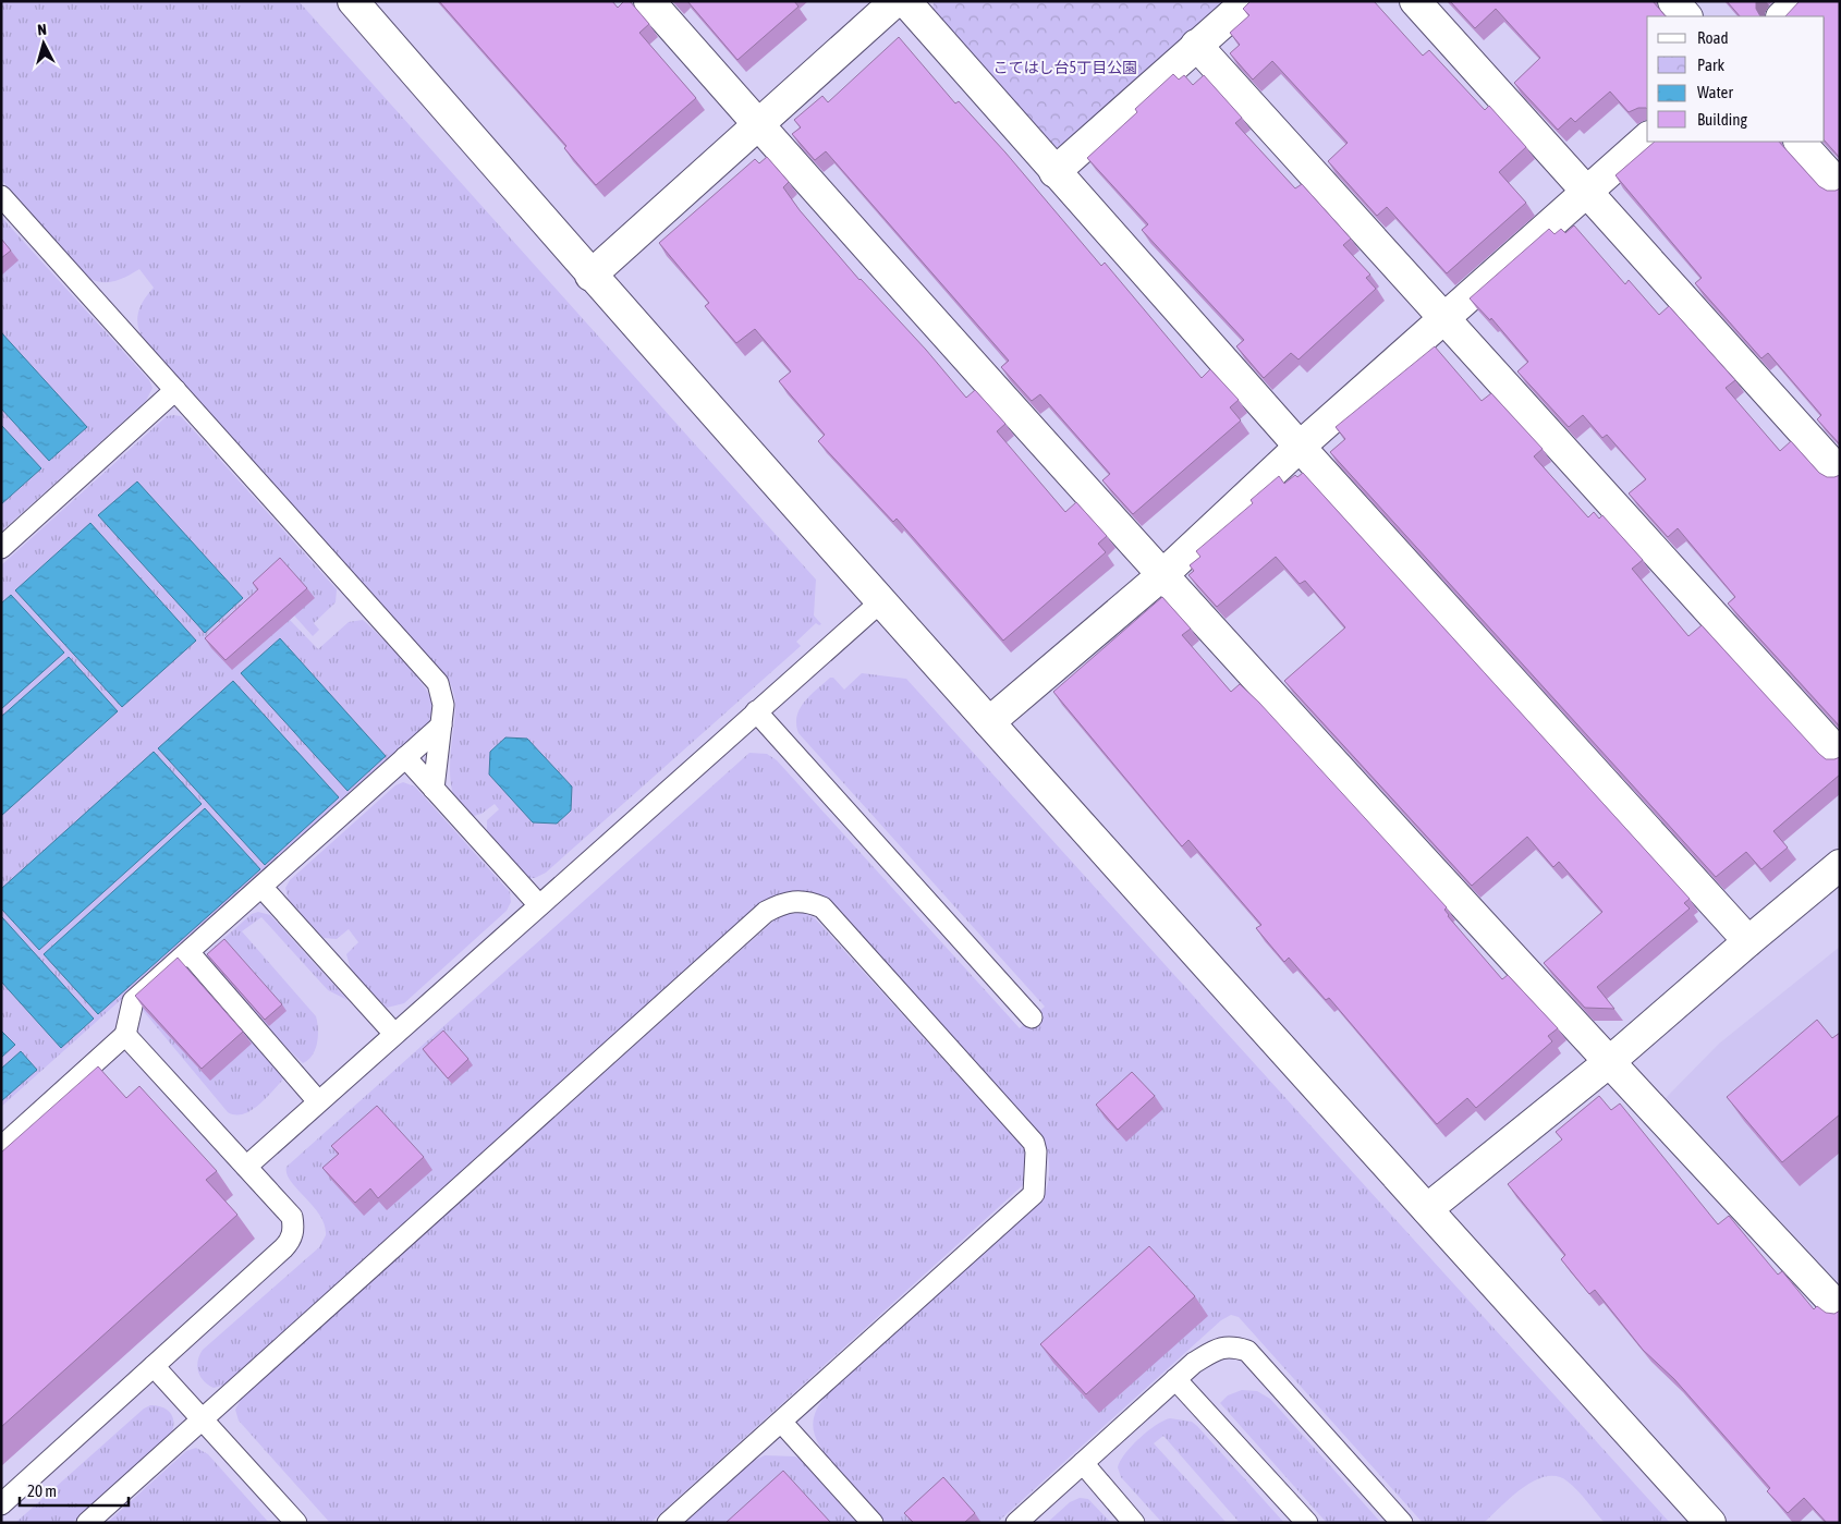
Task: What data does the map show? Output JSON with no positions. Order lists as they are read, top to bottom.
{
  "parks": ["こてはし台5丁目公園"],
  "legend": [
    "Road",
    "Park",
    "Water",
    "Building"
  ],
  "scale_bar": "20 m",
  "north": "top"
}
